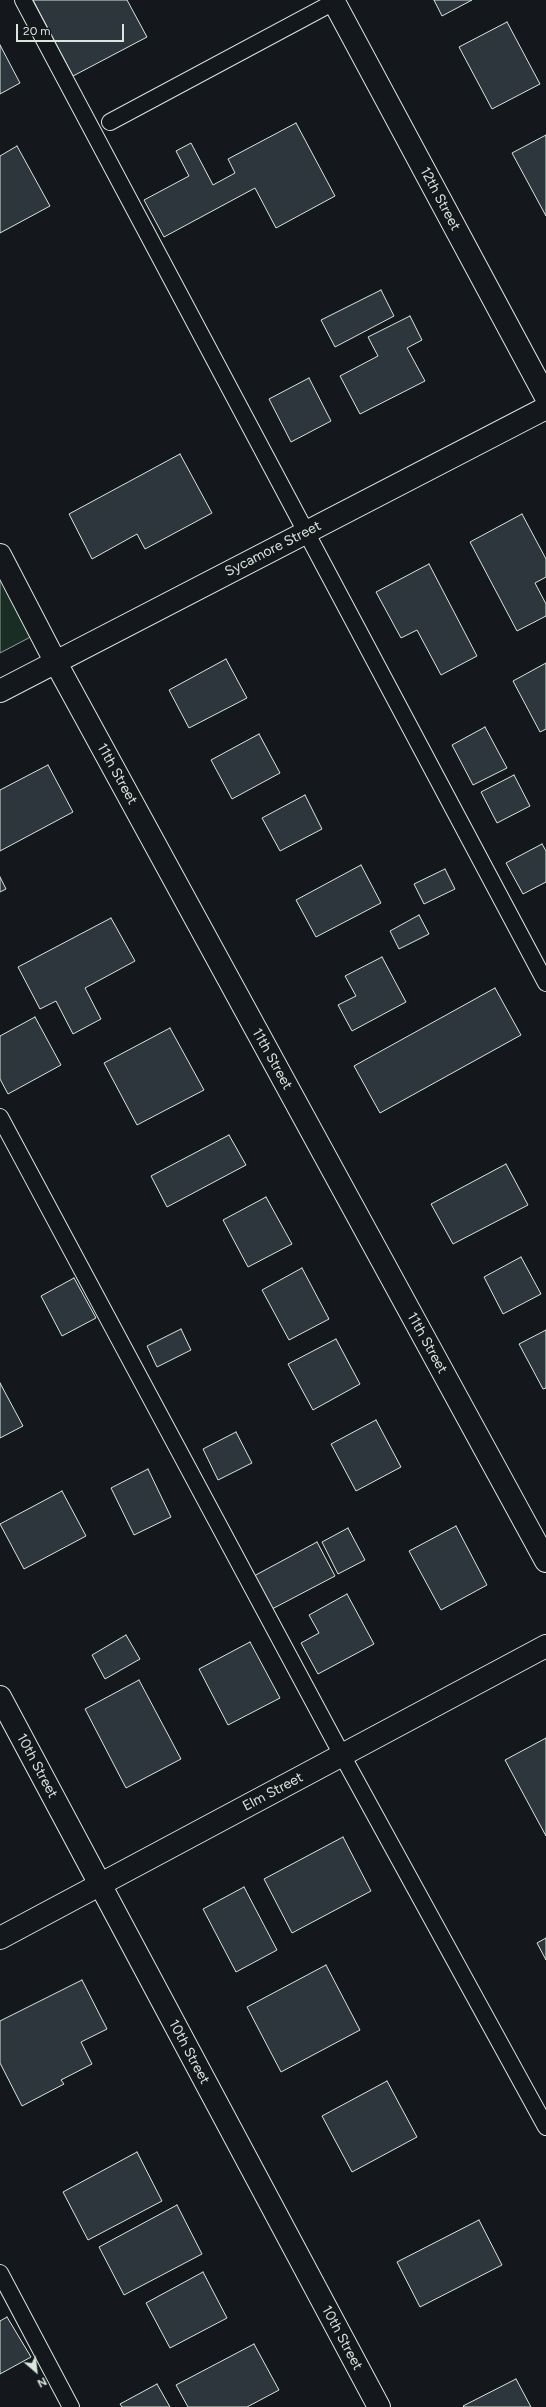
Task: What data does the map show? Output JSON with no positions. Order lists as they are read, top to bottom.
{
  "streets": {
    "street": [
      "12th Street",
      "Sycamore Street",
      "11th Street",
      "10th Street",
      "Elm Street"
    ]
  },
  "crossings": [
    ["Sycamore Street", "11th Street"],
    ["10th Street", "Elm Street"]
  ],
  "scale_bar": "20 m",
  "north": "bottom right"
}
